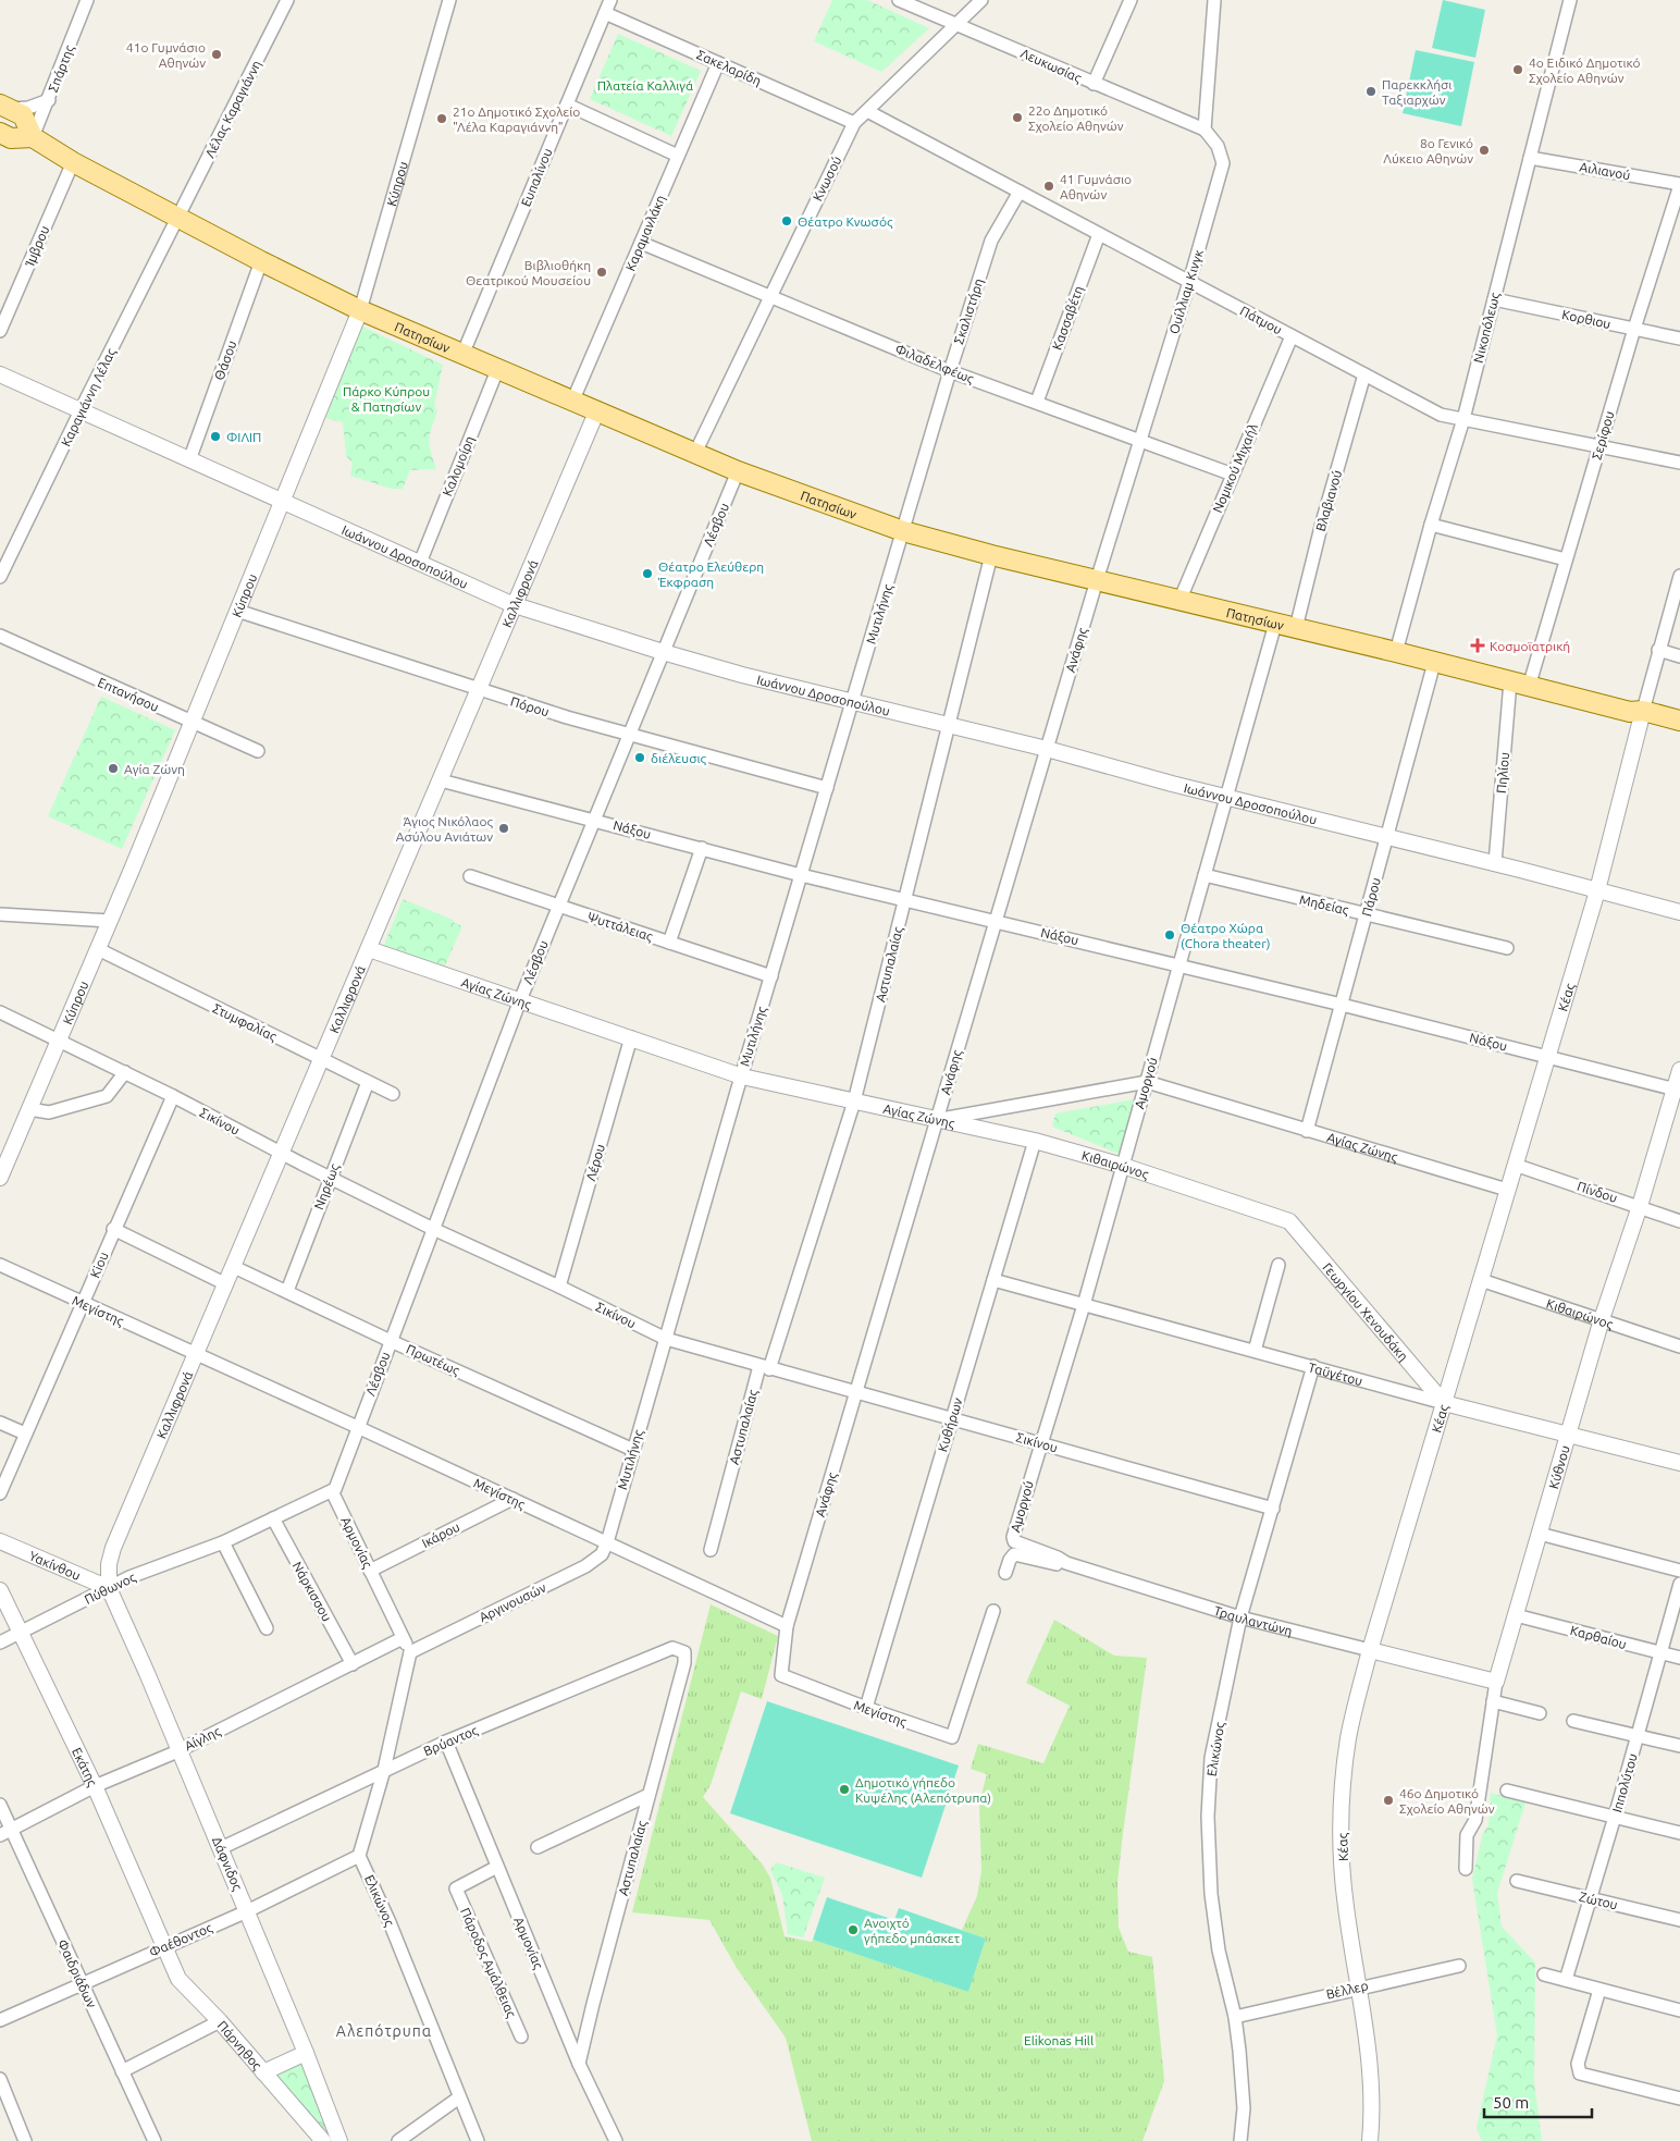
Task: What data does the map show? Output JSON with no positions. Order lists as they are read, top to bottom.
{
  "streets": {
    "main road": ["Πατησίων"],
    "street": [
      "Λευκωσίας",
      "Σακελαρίδη",
      "Σπάρτης",
      "Λέλας Καραγιάννη",
      "Αιλιανού",
      "Ευπαλίνου",
      "Κνωσού",
      "Κύπρου",
      "Καραμανλάκη",
      "Ίμβρου",
      "Ουίλλιαμ Κινγκ",
      "Σκαλιστήρη",
      "Κασσαβέτη",
      "Κορθιου",
      "Πάτμου",
      "Νικοπόλεως",
      "Θάσου",
      "Φιλαδελφέως",
      "Καραγιάννη Λέλας",
      "Σερίφου",
      "Καλομοίρη",
      "Νομικού Μιχαήλ",
      "Βλαβιανού",
      "Λέσβου",
      "Ιωάννου Δροσοπούλου",
      "Καλλιφρονά",
      "Μυτιλήνης",
      "Ανάφης",
      "Επτανήσου",
      "Πόρου",
      "Πηλίου",
      "Νάξου",
      "Πάρου",
      "Μηδείας",
      "Ψυττάλειας",
      "Αστυπαλαίας",
      "Αγίας Ζώνης",
      "Κέας",
      "Στυμφαλίας",
      "Αμοργού",
      "Σικίνου",
      "Λέρου",
      "Κιθαιρώνος",
      "Νηρέως",
      "Πίνδου",
      "Kiou",
      "Μεγίστης",
      "Γεωργίου Χενουδάκη",
      "Πρωτέως",
      "Ταϋγέτου",
      "Κυθήρων",
      "Κύθνου",
      "Ικάρου",
      "Αρμονίας",
      "Υακίνθου",
      "Πύθωνος",
      "Νάρκισσου",
      "Αργινουσών",
      "Τραυλαντώνη",
      "Καρθαίου",
      "Αίγλης",
      "Βρύαντος",
      "Ελικώνος",
      "Εκάτης",
      "Ιππολύτου",
      "Δάφνιδος",
      "Ζώτου",
      "Φαέθοντος",
      "Πάροδος Αμάλθειας",
      "Φαιδριάδων",
      "Βέλλερ",
      "Πάρνηθος"
    ]
  },
  "crossings": [
    ["Λευκωσίας", "Κνωσού"],
    ["Λευκωσίας", "Ουίλλιαμ Κινγκ"],
    ["Σακελαρίδη", "Ευπαλίνου"],
    ["Σακελαρίδη", "Κνωσού"],
    ["Σακελαρίδη", "Καραμανλάκη"],
    ["Σπάρτης", "Πατησίων"],
    ["Λέλας Καραγιάννη", "Πατησίων"],
    ["Λέλας Καραγιάννη", "Καραγιάννη Λέλας"],
    ["Αιλιανού", "Νικοπόλεως"],
    ["Αιλιανού", "Σερίφου"],
    ["Ευπαλίνου", "Πατησίων"],
    ["Κνωσού", "Πάτμου"],
    ["Κνωσού", "Πατησίων"],
    ["Κνωσού", "Φιλαδελφέως"],
    ["Κύπρου", "Πατησίων"],
    ["Κύπρου", "Ιωάννου Δροσοπούλου"],
    ["Κύπρου", "Επτανήσου"],
    ["Κύπρου", "Πόρου"],
    ["Κύπρου", "Στυμφαλίας"],
    ["Κύπρου", "Σικίνου"],
    ["Καραμανλάκη", "Πατησίων"],
    ["Καραμανλάκη", "Φιλαδελφέως"],
    ["Ίμβρου", "Πατησίων"],
    ["Ουίλλιαμ Κινγκ", "Πάτμου"],
    ["Ουίλλιαμ Κινγκ", "Πατησίων"],
    ["Ουίλλιαμ Κινγκ", "Φιλαδελφέως"],
    ["Ουίλλιαμ Κινγκ", "Ανάφης"],
    ["Σκαλιστήρη", "Πάτμου"],
    ["Σκαλιστήρη", "Πατησίων"],
    ["Σκαλιστήρη", "Φιλαδελφέως"],
    ["Σκαλιστήρη", "Μυτιλήνης"],
    ["Κασσαβέτη", "Πάτμου"],
    ["Κασσαβέτη", "Φιλαδελφέως"],
    ["Κορθιου", "Νικοπόλεως"],
    ["Κορθιου", "Σερίφου"],
    ["Πάτμου", "Νικοπόλεως"],
    ["Πάτμου", "Σερίφου"],
    ["Πάτμου", "Νομικού Μιχαήλ"],
    ["Πάτμου", "Βλαβιανού"],
    ["Νικοπόλεως", "Πατησίων"],
    ["Πατησίων", "Θάσου"],
    ["Πατησίων", "Καραγιάννη Λέλας"],
    ["Πατησίων", "Σερίφου"],
    ["Πατησίων", "Καλομοίρη"],
    ["Πατησίων", "Νομικού Μιχαήλ"],
    ["Πατησίων", "Βλαβιανού"],
    ["Πατησίων", "Λέσβου"],
    ["Πατησίων", "Καλλιφρονά"],
    ["Πατησίων", "Μυτιλήνης"],
    ["Πατησίων", "Ανάφης"],
    ["Πατησίων", "Πηλίου"],
    ["Πατησίων", "Πάρου"],
    ["Πατησίων", "Αστυπαλαίας"],
    ["Πατησίων", "Κέας"],
    ["Πατησίων", "Αμοργού"],
    ["Θάσου", "Ιωάννου Δροσοπούλου"],
    ["Φιλαδελφέως", "Νομικού Μιχαήλ"],
    ["Καραγιάννη Λέλας", "Ιωάννου Δροσοπούλου"],
    ["Σερίφου", "Πηλίου"],
    ["Καλομοίρη", "Ιωάννου Δροσοπούλου"],
    ["Λέσβου", "Ιωάννου Δροσοπούλου"],
    ["Λέσβου", "Πόρου"],
    ["Λέσβου", "Νάξου"],
    ["Λέσβου", "Ψυττάλειας"],
    ["Λέσβου", "Αγίας Ζώνης"],
    ["Λέσβου", "Σικίνου"],
    ["Λέσβου", "Μεγίστης"],
    ["Λέσβου", "Πρωτέως"],
    ["Λέσβου", "Αρμονίας"],
    ["Λέσβου", "Πύθωνος"],
    ["Ιωάννου Δροσοπούλου", "Καλλιφρονά"],
    ["Ιωάννου Δροσοπούλου", "Μυτιλήνης"],
    ["Ιωάννου Δροσοπούλου", "Ανάφης"],
    ["Ιωάννου Δροσοπούλου", "Πηλίου"],
    ["Ιωάννου Δροσοπούλου", "Πάρου"],
    ["Ιωάννου Δροσοπούλου", "Αστυπαλαίας"],
    ["Ιωάννου Δροσοπούλου", "Κέας"],
    ["Ιωάννου Δροσοπούλου", "Αμοργού"],
    ["Καλλιφρονά", "Πόρου"],
    ["Καλλιφρονά", "Νάξου"],
    ["Καλλιφρονά", "Αγίας Ζώνης"],
    ["Καλλιφρονά", "Στυμφαλίας"],
    ["Καλλιφρονά", "Σικίνου"],
    ["Καλλιφρονά", "Μεγίστης"],
    ["Καλλιφρονά", "Πρωτέως"],
    ["Καλλιφρονά", "Υακίνθου"],
    ["Καλλιφρονά", "Πύθωνος"],
    ["Καλλιφρονά", "Δάφνιδος"],
    ["Μυτιλήνης", "Πόρου"],
    ["Μυτιλήνης", "Νάξου"],
    ["Μυτιλήνης", "Ψυττάλειας"],
    ["Μυτιλήνης", "Αγίας Ζώνης"],
    ["Μυτιλήνης", "Σικίνου"],
    ["Μυτιλήνης", "Μεγίστης"],
    ["Μυτιλήνης", "Πρωτέως"],
    ["Μυτιλήνης", "Αργινουσών"],
    ["Ανάφης", "Νάξου"],
    ["Ανάφης", "Αγίας Ζώνης"],
    ["Ανάφης", "Σικίνου"],
    ["Ανάφης", "Κιθαιρώνος"],
    ["Ανάφης", "Μεγίστης"],
    ["Νάξου", "Πάρου"],
    ["Νάξου", "Αστυπαλαίας"],
    ["Νάξου", "Κέας"],
    ["Νάξου", "Αμοργού"],
    ["Νάξου", "Κύθνου"],
    ["Πάρου", "Μηδείας"],
    ["Πάρου", "Αγίας Ζώνης"],
    ["Μηδείας", "Αμοργού"],
    ["Αστυπαλαίας", "Αγίας Ζώνης"],
    ["Αστυπαλαίας", "Σικίνου"],
    ["Αστυπαλαίας", "Αρμονίας"],
    ["Αστυπαλαίας", "Βρύαντος"],
    ["Αγίας Ζώνης", "Κέας"],
    ["Αγίας Ζώνης", "Αμοργού"],
    ["Αγίας Ζώνης", "Λέρου"],
    ["Αγίας Ζώνης", "Κιθαιρώνος"],
    ["Κέας", "Κιθαιρώνος"],
    ["Κέας", "Πίνδου"],
    ["Κέας", "Γεωργίου Χενουδάκη"],
    ["Κέας", "Ταϋγέτου"],
    ["Κέας", "Τραυλαντώνη"],
    ["Κέας", "Βέλλερ"],
    ["Στυμφαλίας", "Νηρέως"],
    ["Αμοργού", "Σικίνου"],
    ["Αμοργού", "Κιθαιρώνος"],
    ["Αμοργού", "Ταϋγέτου"],
    ["Αμοργού", "Τραυλαντώνη"],
    ["Σικίνου", "Λέρου"],
    ["Σικίνου", "Νηρέως"],
    ["Σικίνου", "Kiou"],
    ["Σικίνου", "Κυθήρων"],
    ["Σικίνου", "Ελικώνος"],
    ["Κιθαιρώνος", "Γεωργίου Χενουδάκη"],
    ["Κιθαιρώνος", "Κυθήρων"],
    ["Κιθαιρώνος", "Κύθνου"],
    ["Νηρέως", "Πρωτέως"],
    ["Πίνδου", "Κύθνου"],
    ["Kiou", "Μεγίστης"],
    ["Μεγίστης", "Κυθήρων"],
    ["Μεγίστης", "Ικάρου"],
    ["Μεγίστης", "Αργινουσών"],
    ["Γεωργίου Χενουδάκη", "Ταϋγέτου"],
    ["Ταϋγέτου", "Κυθήρων"],
    ["Ταϋγέτου", "Κύθνου"],
    ["Ταϋγέτου", "Ελικώνος"],
    ["Κύθνου", "Τραυλαντώνη"],
    ["Κύθνου", "Καρθαίου"],
    ["Ικάρου", "Αρμονίας"],
    ["Αρμονίας", "Πύθωνος"],
    ["Αρμονίας", "Αργινουσών"],
    ["Αρμονίας", "Αίγλης"],
    ["Αρμονίας", "Βρύαντος"],
    ["Αρμονίας", "Πάροδος Αμάλθειας"],
    ["Υακίνθου", "Πύθωνος"],
    ["Υακίνθου", "Δάφνιδος"],
    ["Πύθωνος", "Νάρκισσου"],
    ["Πύθωνος", "Εκάτης"],
    ["Πύθωνος", "Δάφνιδος"],
    ["Νάρκισσου", "Αίγλης"],
    ["Τραυλαντώνη", "Ελικώνος"],
    ["Καρθαίου", "Ιππολύτου"],
    ["Αίγλης", "Εκάτης"],
    ["Αίγλης", "Δάφνιδος"],
    ["Αίγλης", "Φαιδριάδων"],
    ["Βρύαντος", "Δάφνιδος"],
    ["Ελικώνος", "Φαέθοντος"],
    ["Ελικώνος", "Βέλλερ"],
    ["Εκάτης", "Φαέθοντος"],
    ["Εκάτης", "Πάρνηθος"],
    ["Ιππολύτου", "Ζώτου"],
    ["Δάφνιδος", "Φαέθοντος"],
    ["Φαέθοντος", "Φαιδριάδων"],
    ["Φαέθοντος", "Πάρνηθος"]
  ],
  "districts": ["Αλεπότρυπα"],
  "parks": ["Πλατεία Καλλιγά", "Πάρκο Κύπρου & Πατησίων", "Elikonas Hill"],
  "places": {
    "other": [
      "41ο Γυμνάσιο Αθηνών",
      "4ο Ειδικό Δημοτικό Σχολείο Αθηνών",
      "Παρεκκλήσι Ταξιαρχών",
      "22ο Δημοτικό Σχολείο Αθηνών",
      "21ο Δημοτικό Σχολείο \"Λέλα Καραγιάννη\"",
      "8ο Γενικό Λύκειο Αθηνών",
      "41 Γυμνάσιο Αθηνών",
      "Θέατρο Κνωσός",
      "Βιβλιοθήκη Θεατρικού Μουσείου",
      "ΦΙΛΙΠ",
      "Θέατρο Ελεύθερη Έκφραση",
      "διέλευσις",
      "Αγία Ζώνη",
      "Άγιος Νικόλαος Ασύλου Ανιάτων",
      "Θέατρο Χώρα (Chora theater)",
      "Δημοτικό γήπεδο Κυψέλης (Αλεπότρυπα)",
      "46ο Δημοτικό Σχολείο Αθηνών",
      "Ανοιχτό γήπεδο μπάσκετ"
    ],
    "health": ["Κοσμοϊατρική"]
  },
  "scale_bar": "50 m"
}
